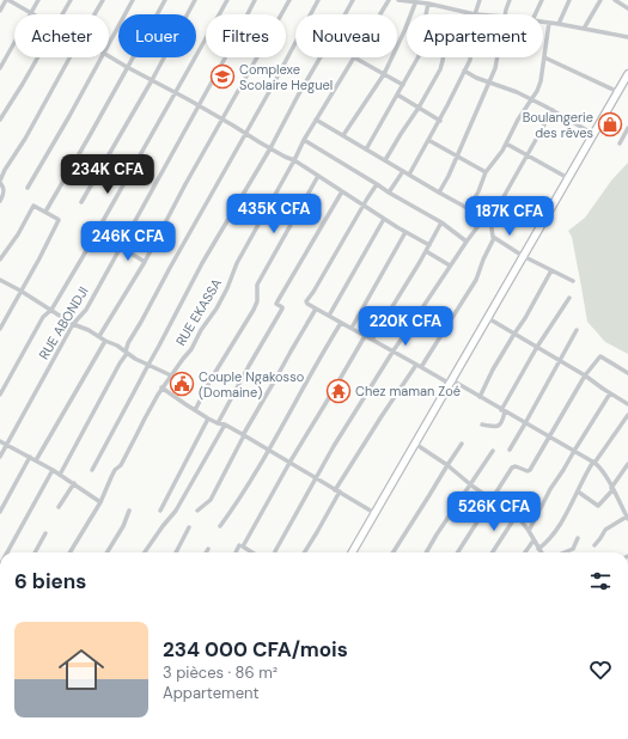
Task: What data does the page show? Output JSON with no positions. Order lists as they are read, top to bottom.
{
  "streets": {
    "street": ["RUE EKASSA", "RUE ABONDJI"]
  },
  "places": {
    "school or university": ["Complexe Scolaire Heguel"],
    "shop": ["Boulangerie des rêves"],
    "public building": ["Couple Ngakosso (Domaine)"],
    "temple": ["Chez maman Zoé"]
  },
  "page": {
    "chip": [
      "Acheter",
      "Louer",
      "Filtres",
      "Nouveau",
      "Appartement"
    ],
    "price": [
      "234K CFA",
      "435K CFA",
      "187K CFA",
      "246K CFA",
      "220K CFA",
      "526K CFA"
    ],
    "heading": "6 biens",
    "list": [
      {
        "name": "234 000 CFA/mois",
        "note": "3 pièces · 86 m² · Appartement"
      }
    ]
  }
}
